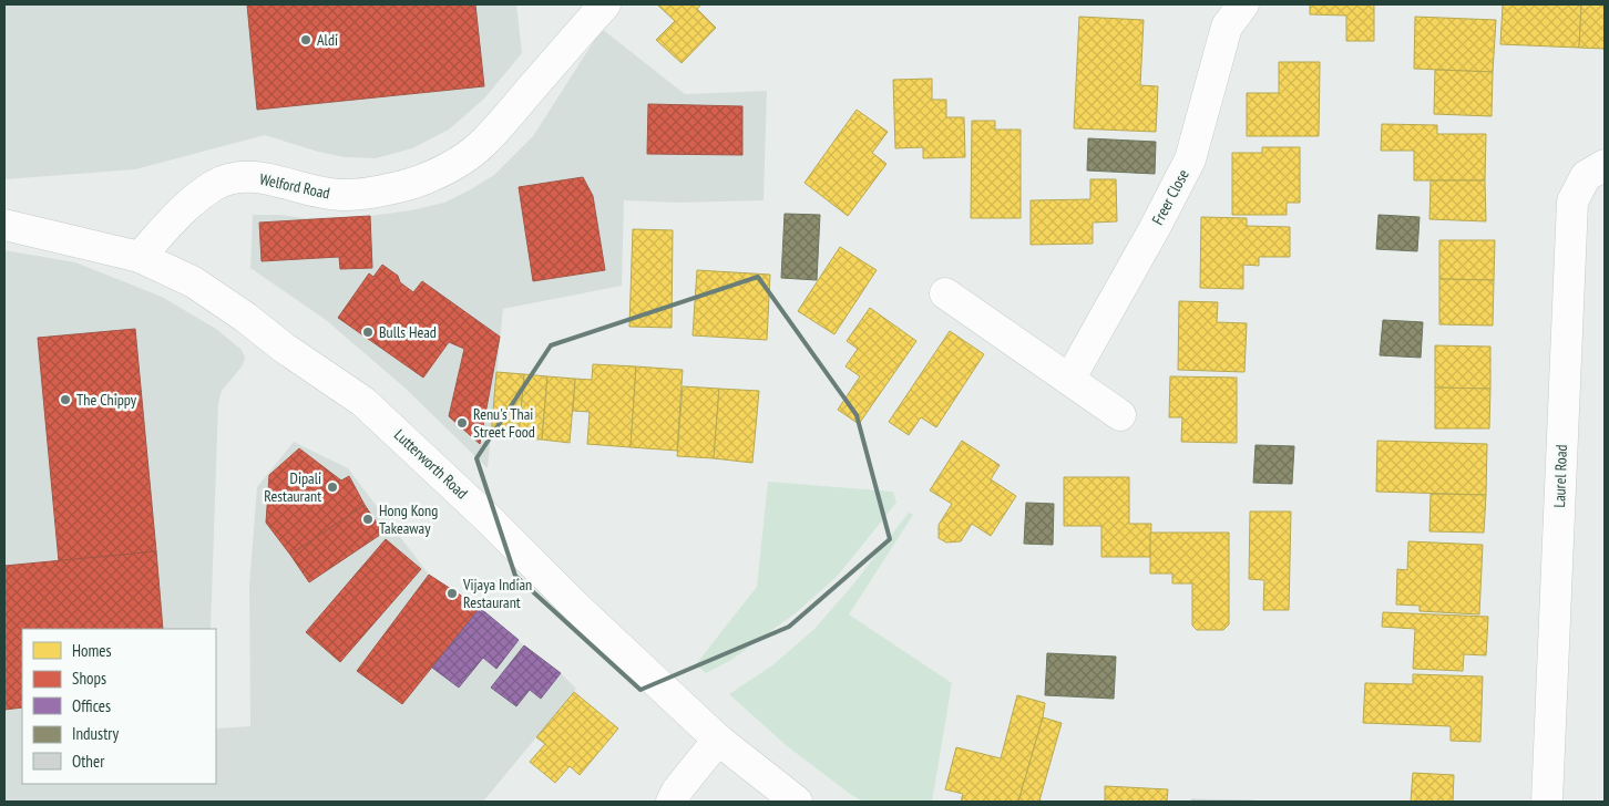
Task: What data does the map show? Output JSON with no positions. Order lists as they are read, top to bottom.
{
  "streets": {
    "street": [
      "Welford Road",
      "Freer Close",
      "Lutterworth Road",
      "Laurel Road"
    ]
  },
  "crossings": [
    ["Welford Road", "Lutterworth Road"]
  ],
  "places": [
    "Aldi",
    "Bulls Head",
    "The Chippy",
    "Renu's Thai Street Food",
    "Dipali Restaurant",
    "Hong Kong Takeaway",
    "Vijaya Indian Restaurant"
  ],
  "legend": [
    "Homes",
    "Shops",
    "Offices",
    "Industry",
    "Other"
  ]
}
